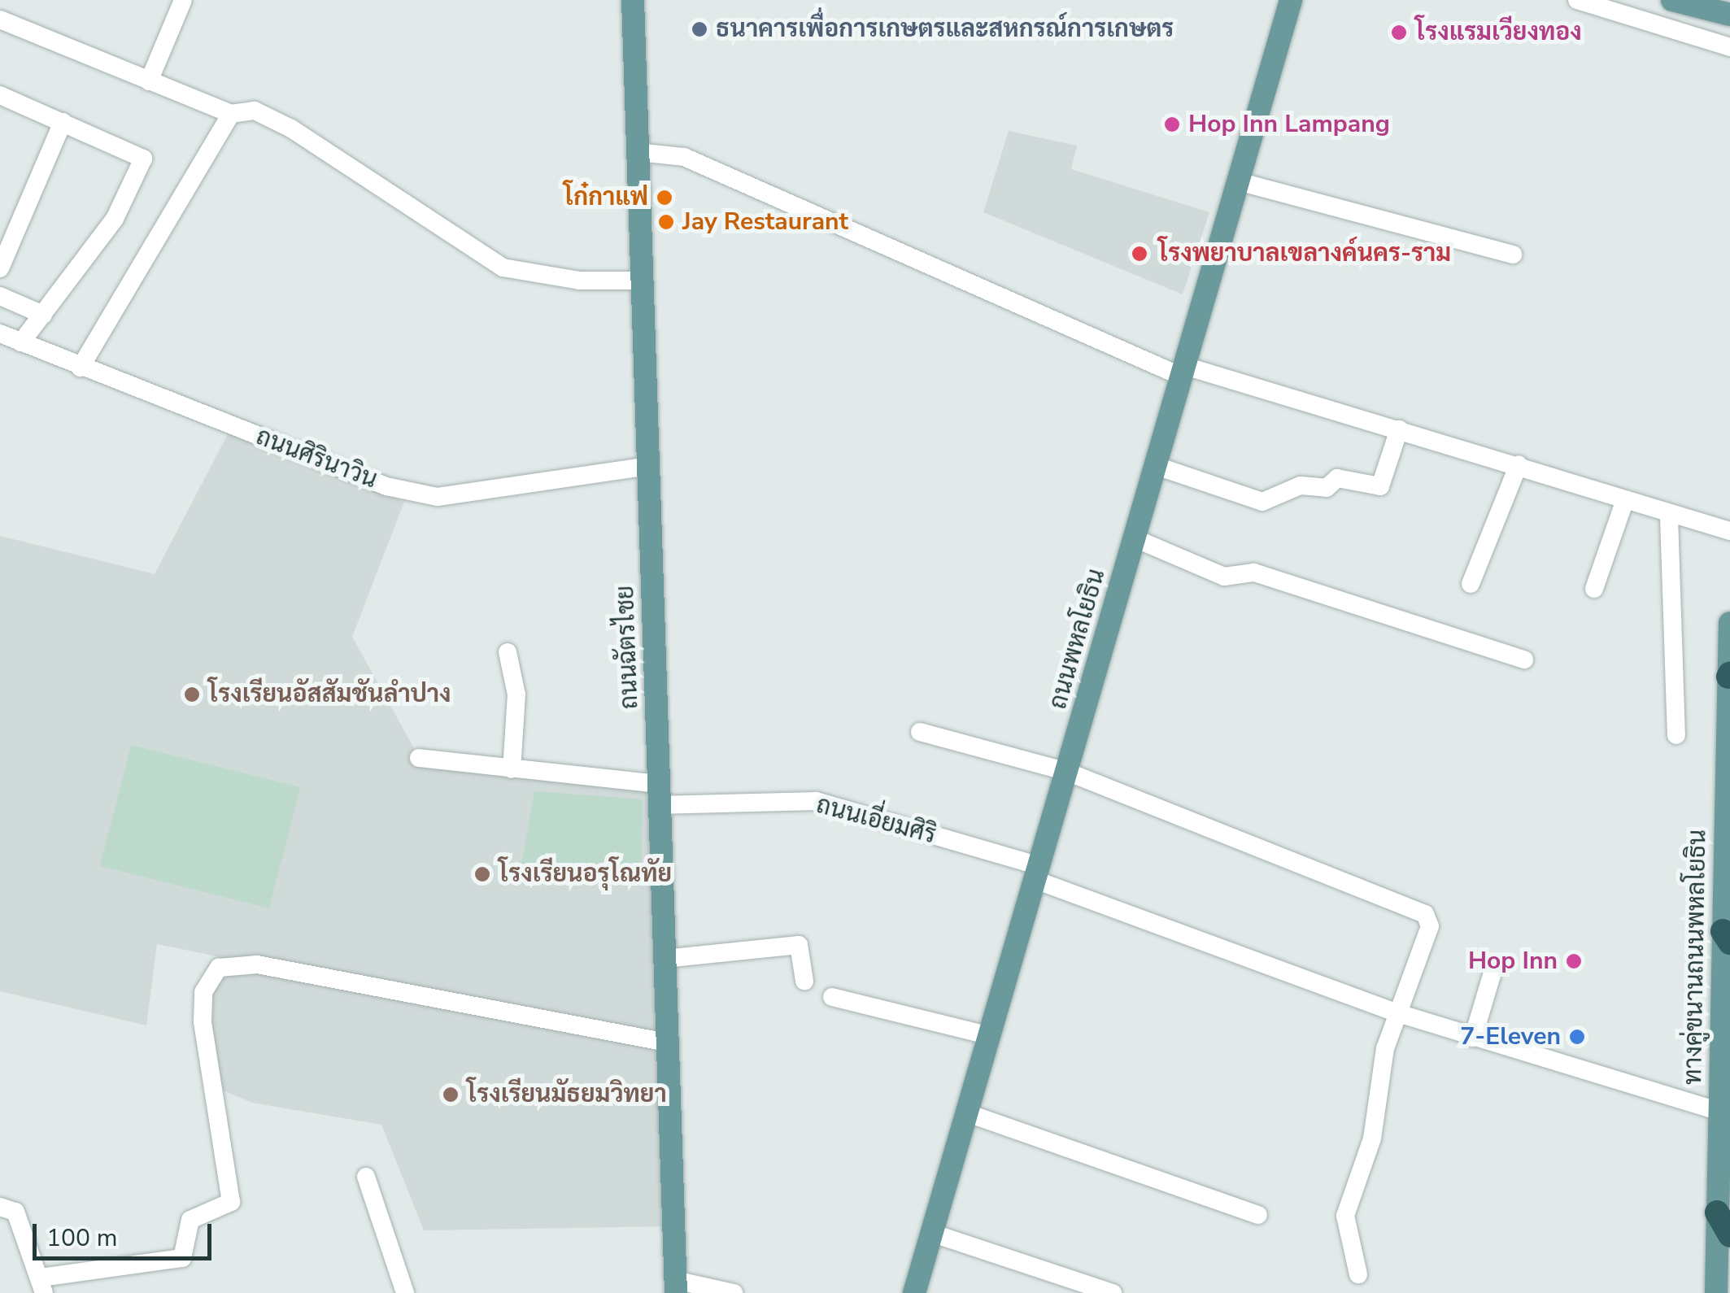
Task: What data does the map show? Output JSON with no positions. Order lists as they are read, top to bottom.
{
  "streets": {
    "main road": ["ถนนพหลโยธิน", "ถนนฉัตรไชย", "ทางคู่ขนานถนนพหลโยธิน"],
    "street": ["ถนนศิรินาวิน", "ถนนเอี่ยมศิริ"]
  },
  "crossings": [
    ["ถนนศิรินาวิน", "ถนนฉัตรไชย"],
    ["ถนนพหลโยธิน", "ถนนเอี่ยมศิริ"],
    ["ถนนฉัตรไชย", "ถนนเอี่ยมศิริ"],
    ["ถนนเอี่ยมศิริ", "ทางคู่ขนานถนนพหลโยธิน"]
  ],
  "places": [
    "ธนาคารเพื่อการเกษตรและสหกรณ์การเกษตร",
    "โรงแรมเวียงทอง",
    "Hop Inn Lampang",
    "โก๋กาแฟ",
    "Jay Restaurant",
    "โรงพยาบาลเขลางค์นคร-ราม",
    "โรงเรียนอัสสัมชันลำปาง",
    "โรงเรียนอรุโณทัย",
    "Hop Inn",
    "7-Eleven",
    "โรงเรียนมัธยมวิทยา"
  ],
  "scale_bar": "100 m"
}
